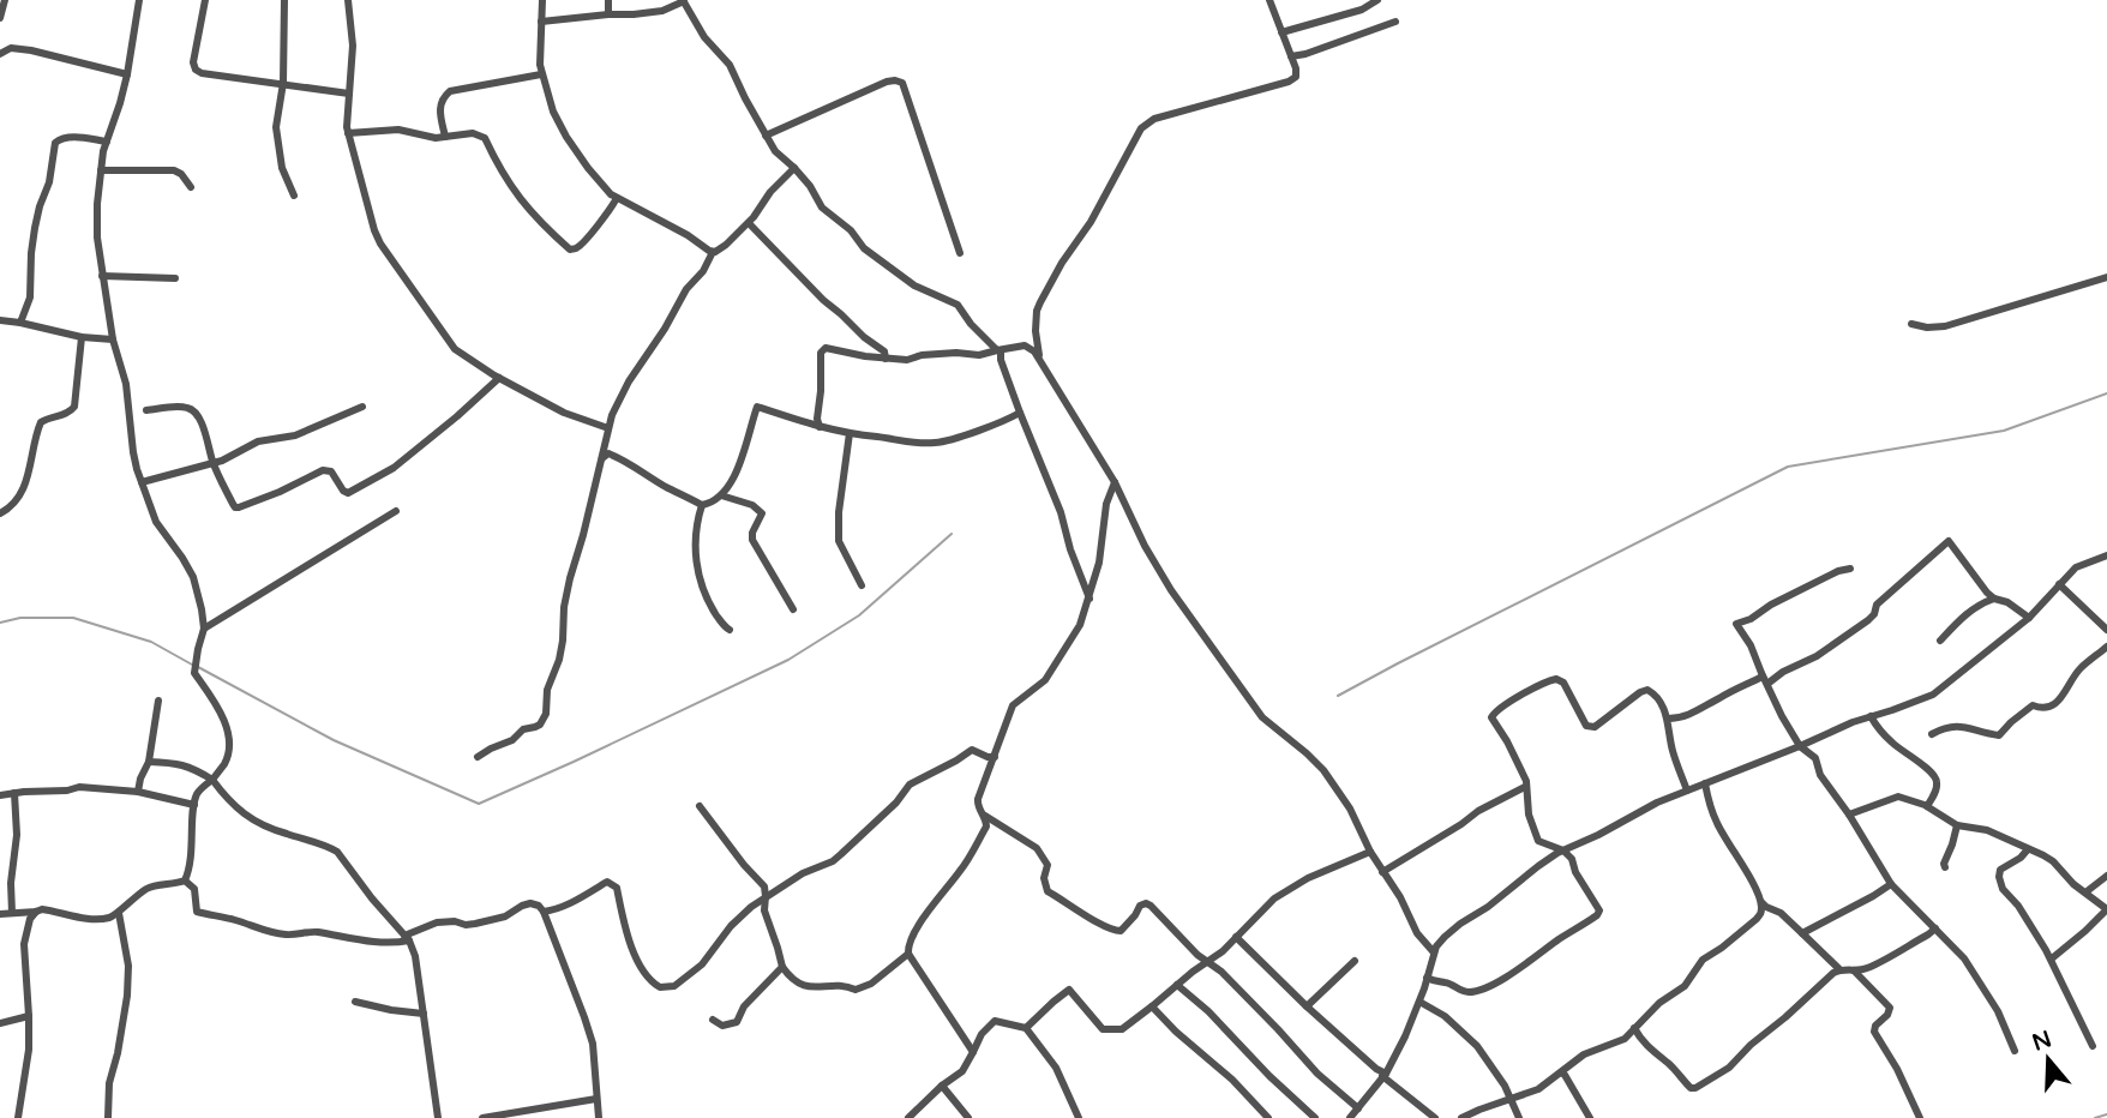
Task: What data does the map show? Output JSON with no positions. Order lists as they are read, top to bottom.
{
  "north": "top"
}
